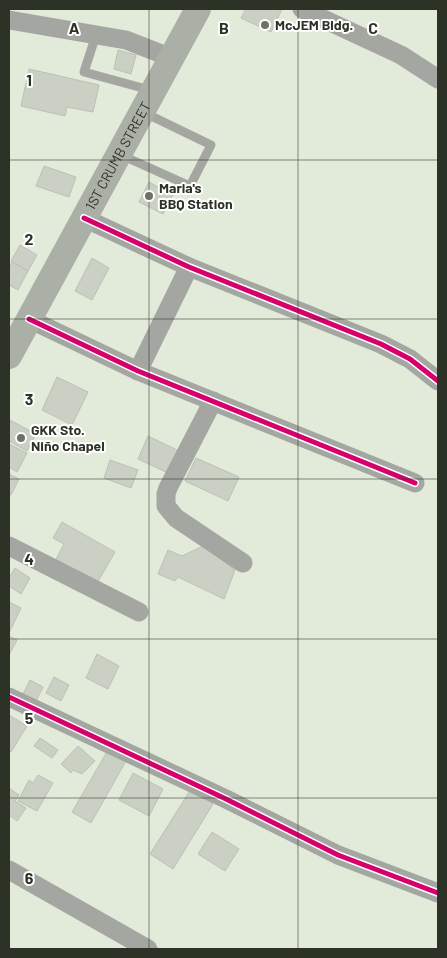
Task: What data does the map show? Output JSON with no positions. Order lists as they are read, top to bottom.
{
  "streets": {
    "main road": ["1ST CRUMB STREET"]
  },
  "places": ["McJEM Bldg.", "Maria's BBQ Station", "GKK Sto. Niño Chapel"],
  "grid": {
    "columns": ["A", "B", "C"],
    "rows": [
      "1",
      "2",
      "3",
      "4",
      "5",
      "6"
    ]
  }
}
